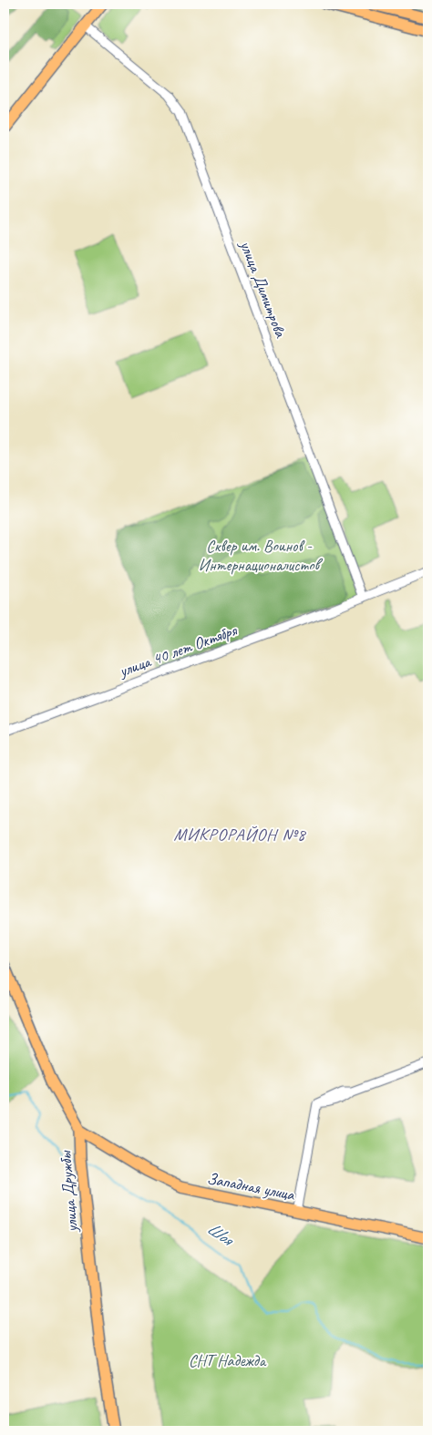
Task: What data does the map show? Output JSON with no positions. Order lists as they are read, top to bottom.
{
  "streets": {
    "main road": ["Западная улица", "улица Дружбы"],
    "street": ["улица Димитрова", "улица 40 лет Октября"]
  },
  "crossings": [
    ["улица Димитрова", "улица 40 лет Октября"],
    ["Западная улица", "улица Дружбы"]
  ],
  "districts": ["МИКРОРАЙОН №8"],
  "water": ["Шоя"],
  "parks": ["Сквер им. Воинов - Интернационалистов", "СНТ Надежда"]
}
